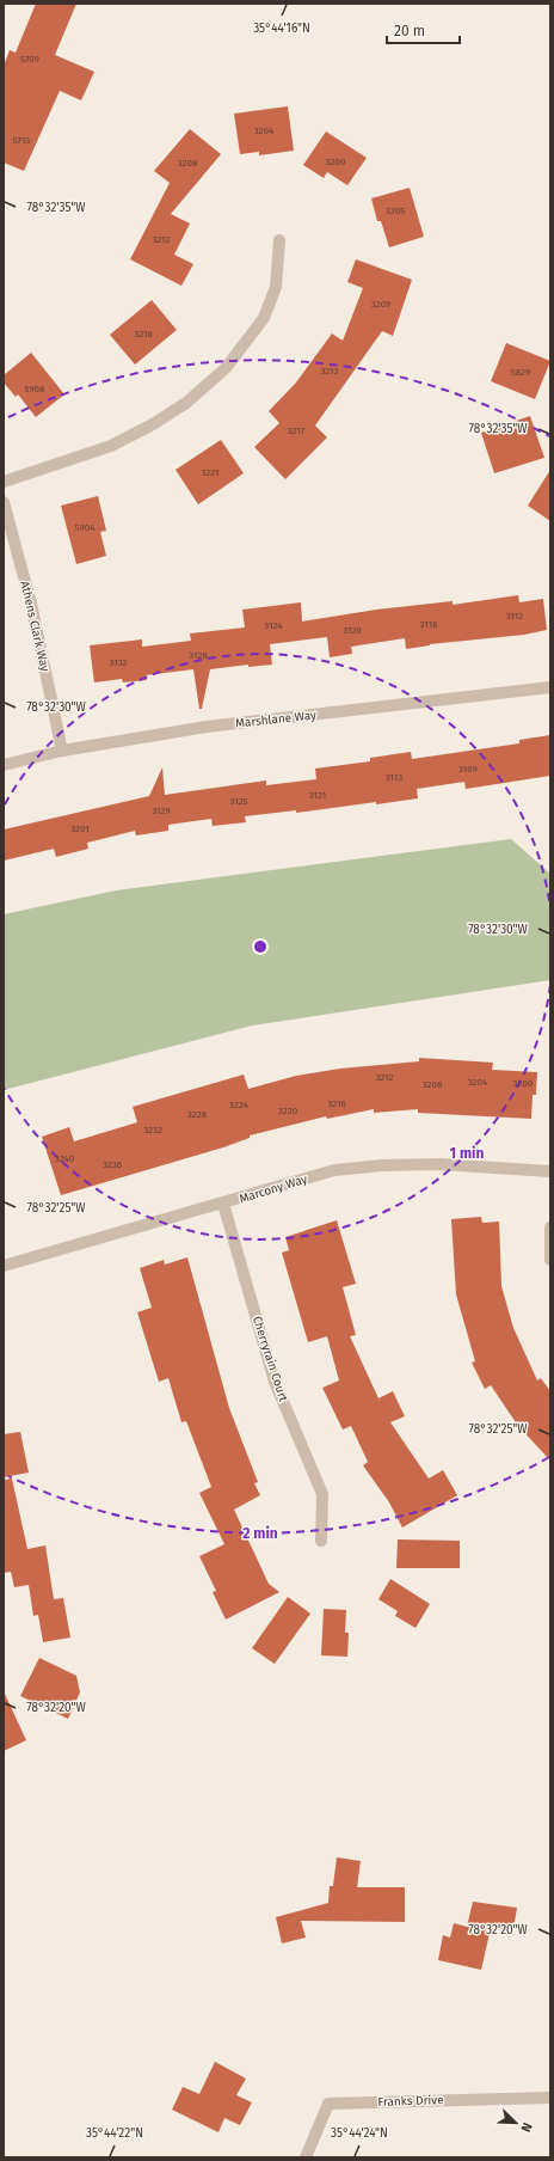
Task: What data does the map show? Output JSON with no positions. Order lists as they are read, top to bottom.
{
  "streets": {
    "street": [
      "Athens Clark Way",
      "Marshlane Way",
      "Marcony Way",
      "Cherryrain Court",
      "Franks Drive"
    ]
  },
  "crossings": [
    ["Athens Clark Way", "Marshlane Way"],
    ["Marcony Way", "Cherryrain Court"]
  ],
  "house_numbers": [
    "5709",
    "3204",
    "5713",
    "3200",
    "3208",
    "3205",
    "3212",
    "3209",
    "3216",
    "3213",
    "5829",
    "5908",
    "3217",
    "3221",
    "5904",
    "3112",
    "3116",
    "3124",
    "3120",
    "3128",
    "3132",
    "3109",
    "3113",
    "3121",
    "3125",
    "3129",
    "3201",
    "3212",
    "3204",
    "3200",
    "3208",
    "3216",
    "3224",
    "3220",
    "3228",
    "3232",
    "3240",
    "3236"
  ],
  "scale_bar": "20 m",
  "north": "bottom right",
  "coordinates": [
    "35°44'16\"N",
    "78°32'35\"W",
    "78°32'30\"W",
    "78°32'25\"W",
    "78°32'20\"W",
    "35°44'22\"N",
    "35°44'24\"N"
  ],
  "rings": ["1 min", "2 min"]
}
